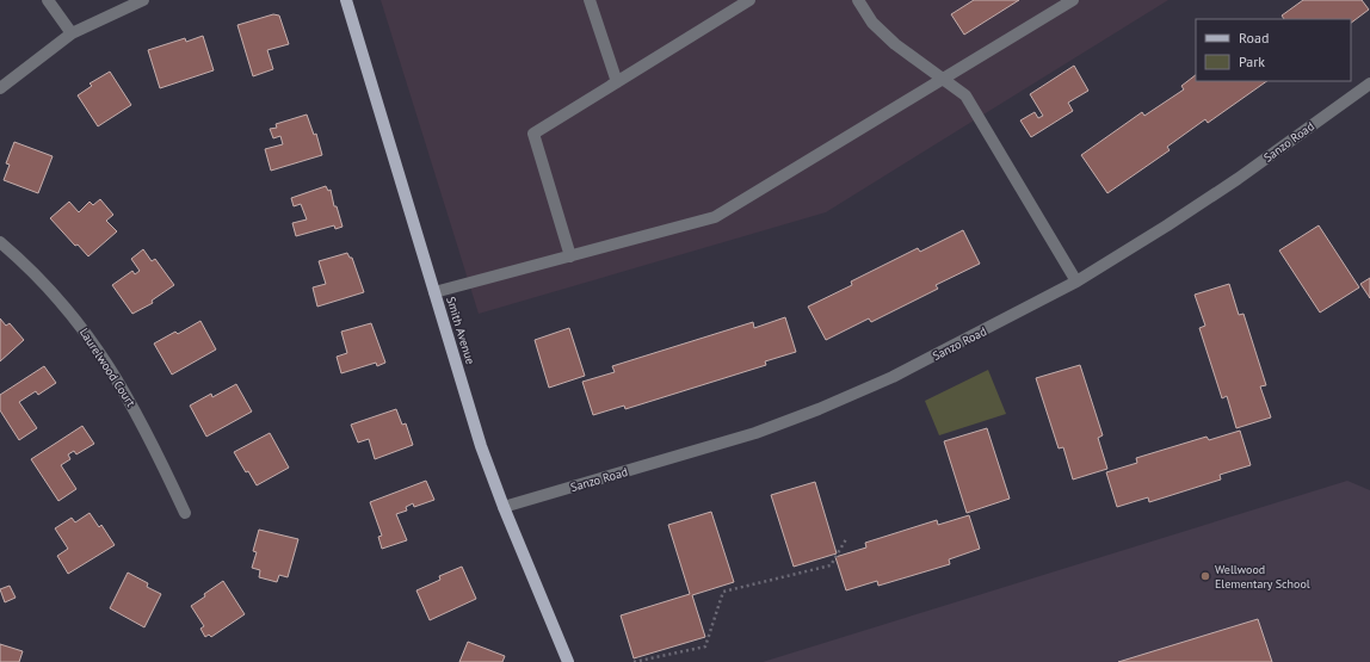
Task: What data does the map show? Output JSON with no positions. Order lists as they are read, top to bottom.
{
  "streets": {
    "main road": ["Smith Avenue"],
    "street": ["Sanzo Road", "Laurelwood Court"]
  },
  "crossings": [
    ["Sanzo Road", "Smith Avenue"]
  ],
  "places": ["Wellwood Elementary School"],
  "legend": ["Road", "Park"]
}
